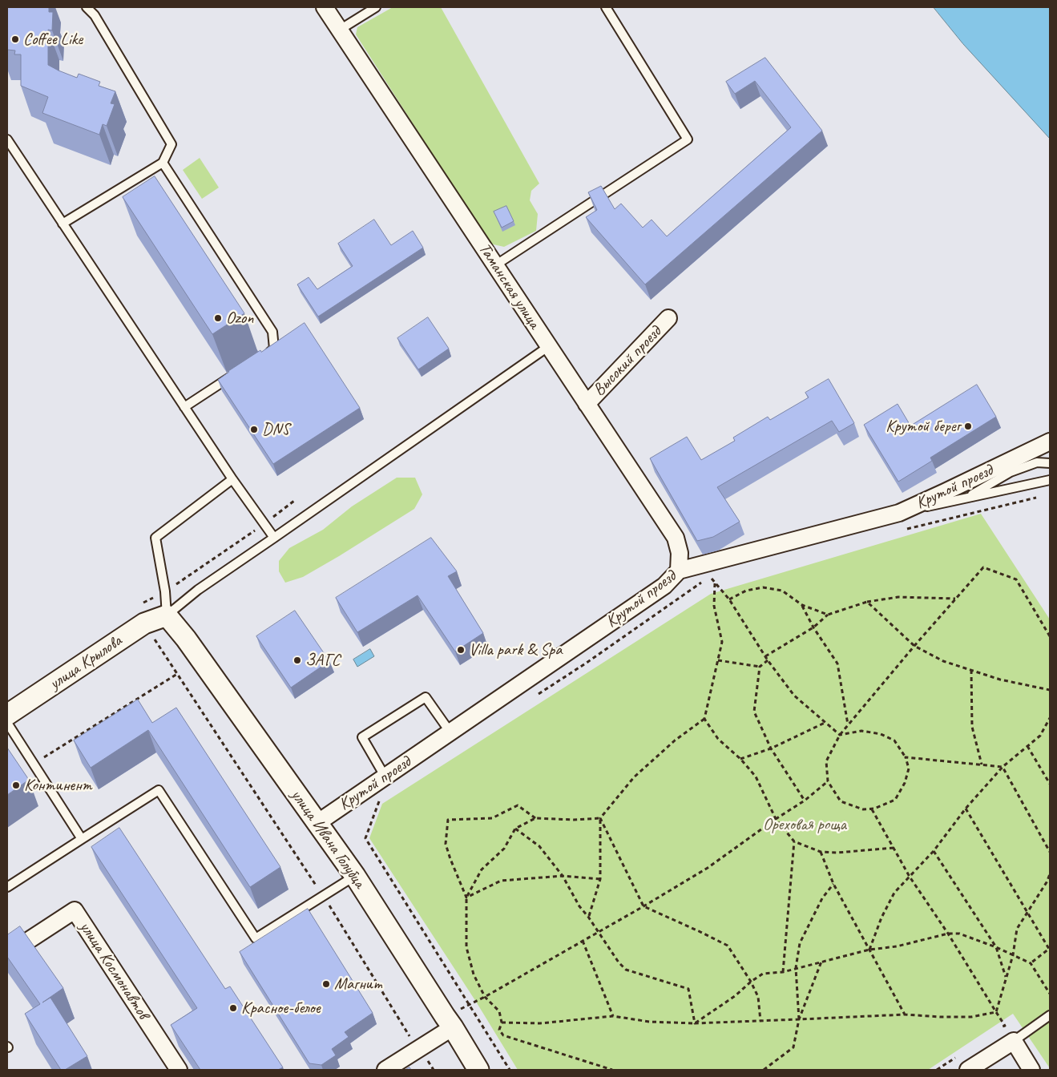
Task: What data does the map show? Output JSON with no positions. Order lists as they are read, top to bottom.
{
  "streets": {
    "street": [
      "Таманская улица",
      "Высокий проезд",
      "Крутой проезд",
      "улица Крылова",
      "улица Ивана Голубца",
      "улица Космонавтов"
    ]
  },
  "crossings": [
    ["Таманская улица", "Высокий проезд"],
    ["Таманская улица", "Крутой проезд"],
    ["Крутой проезд", "улица Ивана Голубца"],
    ["улица Крылова", "улица Ивана Голубца"]
  ],
  "parks": ["Ореховая роща"],
  "places": [
    "Coffee Like",
    "Ozon",
    "Крутой берег",
    "DNS",
    "Villa park & Spa",
    "ЗАГС",
    "Континент",
    "Магнит",
    "Красное-белое"
  ]
}
